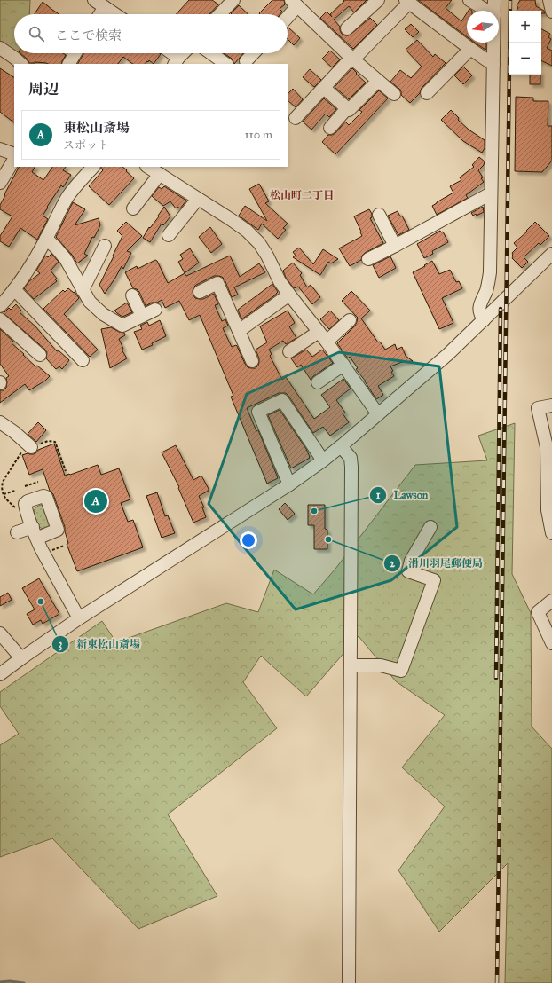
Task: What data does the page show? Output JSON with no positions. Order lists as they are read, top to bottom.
{
  "districts": ["松山町二丁目"],
  "places": ["Lawson", "滑川羽尾郵便局", "新東松山斎場"],
  "north": "left",
  "page": {
    "map_buttons": ["+", "−"],
    "search": "ここで検索",
    "heading": "周辺",
    "list": [
      {
        "mark": "A",
        "name": "東松山斎場",
        "note": "スポット",
        "value": "110 m"
      }
    ],
    "pins": "A"
  }
}
